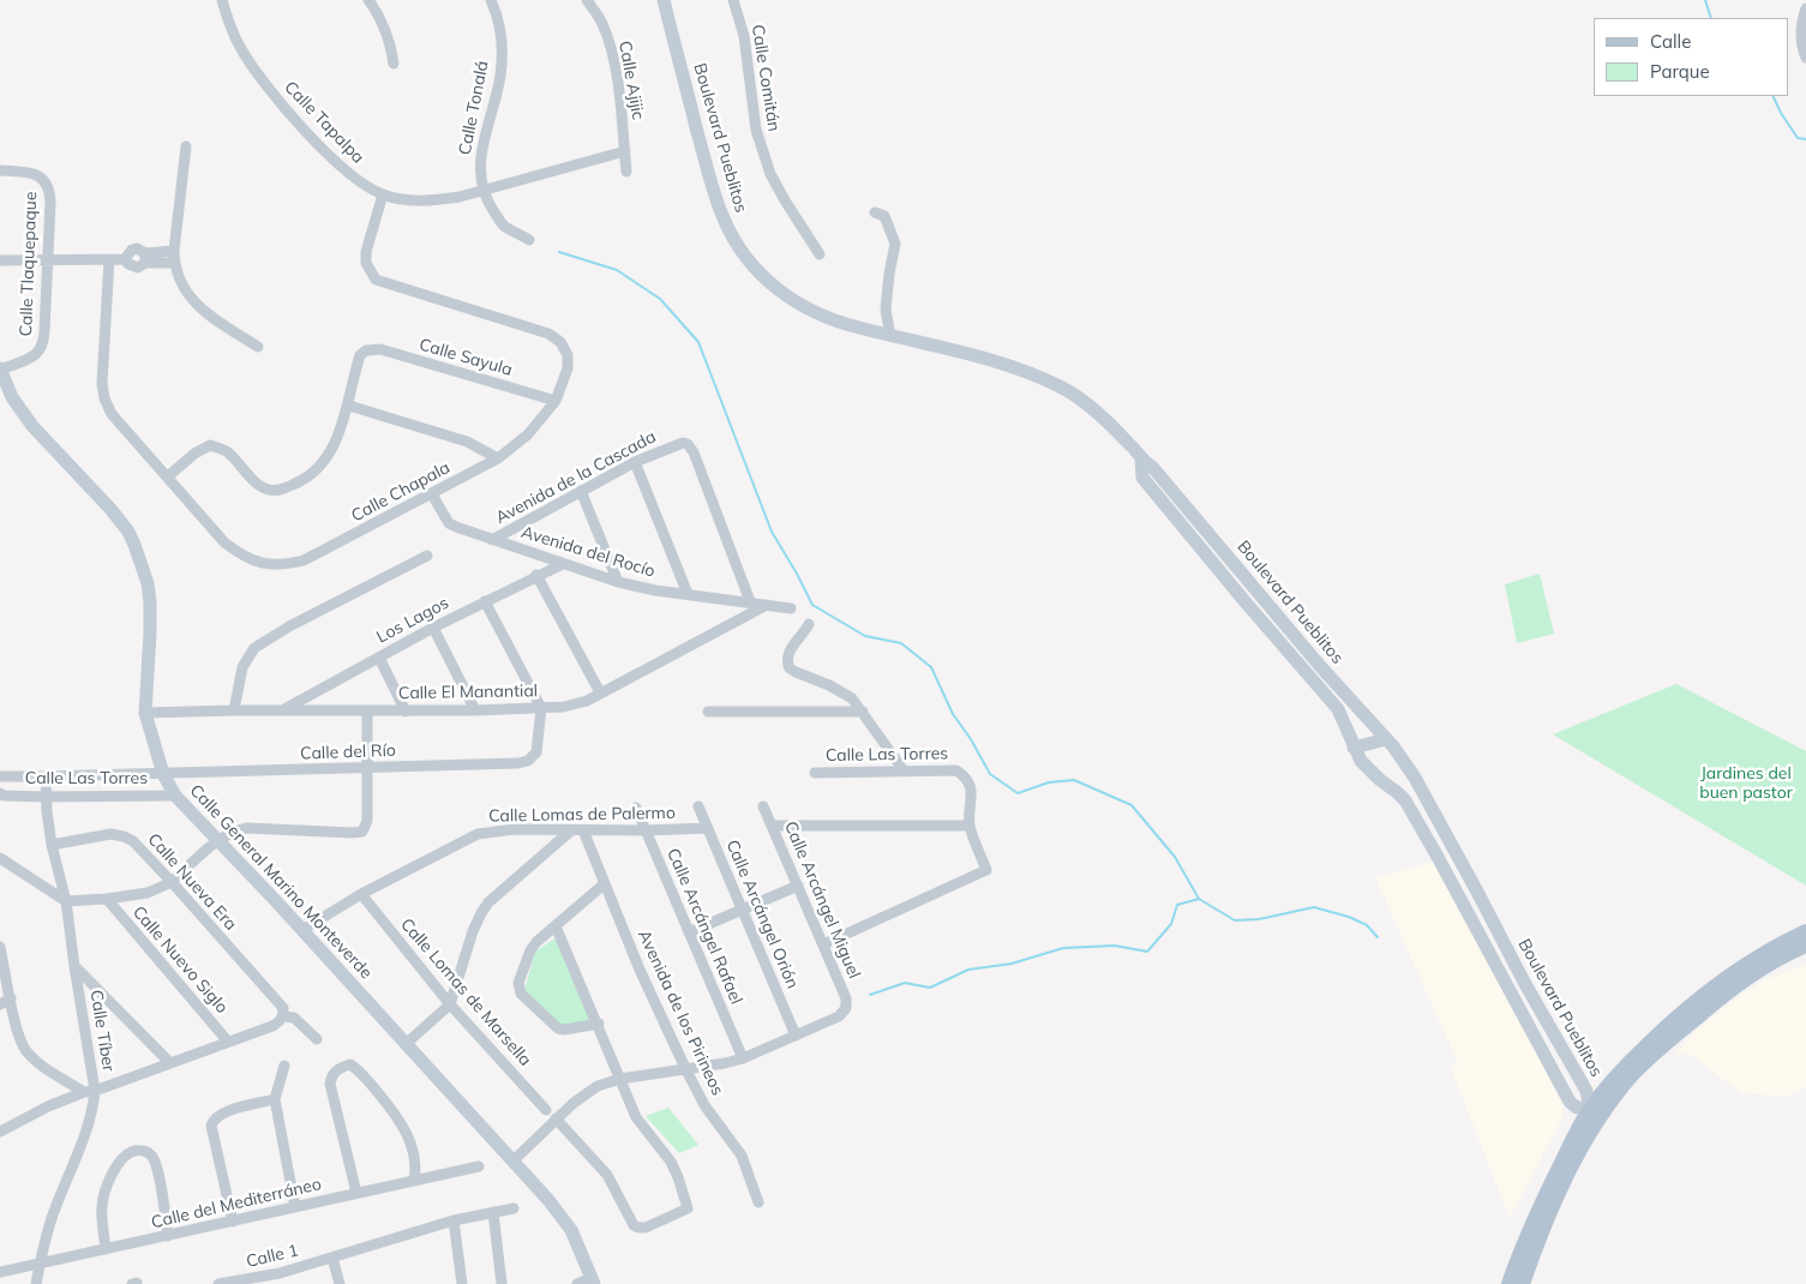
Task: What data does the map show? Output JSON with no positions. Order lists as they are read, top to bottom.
{
  "streets": {
    "street": [
      "Calle Comitán",
      "Calle Ajijic",
      "Calle Tonalá",
      "Calle Tapalpa",
      "Boulevard Pueblitos",
      "Calle Tlaquepaque",
      "Calle Sayula",
      "Avenida de la Cascada",
      "Calle Chapala",
      "Avenida del Rocío",
      "Los Lagos",
      "Calle El Manantial",
      "Calle del Río",
      "Calle Las Torres",
      "Calle Lomas de Palermo",
      "Calle Nueva Era",
      "Calle General Marino Monteverde",
      "Calle Arcángel Miguel",
      "Calle Arcángel Orión",
      "Calle Arcángel Rafael",
      "Calle Nuevo Siglo",
      "Calle Lomas de Marsella",
      "Avenida de los Pirineos",
      "Calle Tíber",
      "Calle del Mediterráneo",
      "Calle 1"
    ]
  },
  "crossings": [
    ["Calle Ajijic", "Calle Tapalpa"],
    ["Calle Tonalá", "Calle Tapalpa"],
    ["Calle Tapalpa", "Calle Chapala"],
    ["Calle Tlaquepaque", "Calle General Marino Monteverde"],
    ["Calle Sayula", "Calle Chapala"],
    ["Avenida de la Cascada", "Avenida del Rocío"],
    ["Calle Chapala", "Avenida del Rocío"],
    ["Avenida del Rocío", "Los Lagos"],
    ["Avenida del Rocío", "Calle El Manantial"],
    ["Los Lagos", "Calle El Manantial"],
    ["Calle El Manantial", "Calle del Río"],
    ["Calle El Manantial", "Calle General Marino Monteverde"],
    ["Calle del Río", "Calle Las Torres"],
    ["Calle del Río", "Calle General Marino Monteverde"],
    ["Calle Las Torres", "Calle General Marino Monteverde"],
    ["Calle Las Torres", "Calle Arcángel Miguel"],
    ["Calle Las Torres", "Calle Tíber"],
    ["Calle Lomas de Palermo", "Calle General Marino Monteverde"],
    ["Calle Lomas de Palermo", "Calle Arcángel Orión"],
    ["Calle Lomas de Palermo", "Calle Arcángel Rafael"],
    ["Calle Lomas de Palermo", "Calle Lomas de Marsella"],
    ["Calle Lomas de Palermo", "Avenida de los Pirineos"],
    ["Calle Nueva Era", "Calle Tíber"],
    ["Calle Arcángel Miguel", "Calle Arcángel Orión"],
    ["Calle Tíber", "Calle del Mediterráneo"]
  ],
  "parks": ["Jardines del buen pastor"],
  "legend": ["Calle", "Parque"]
}
